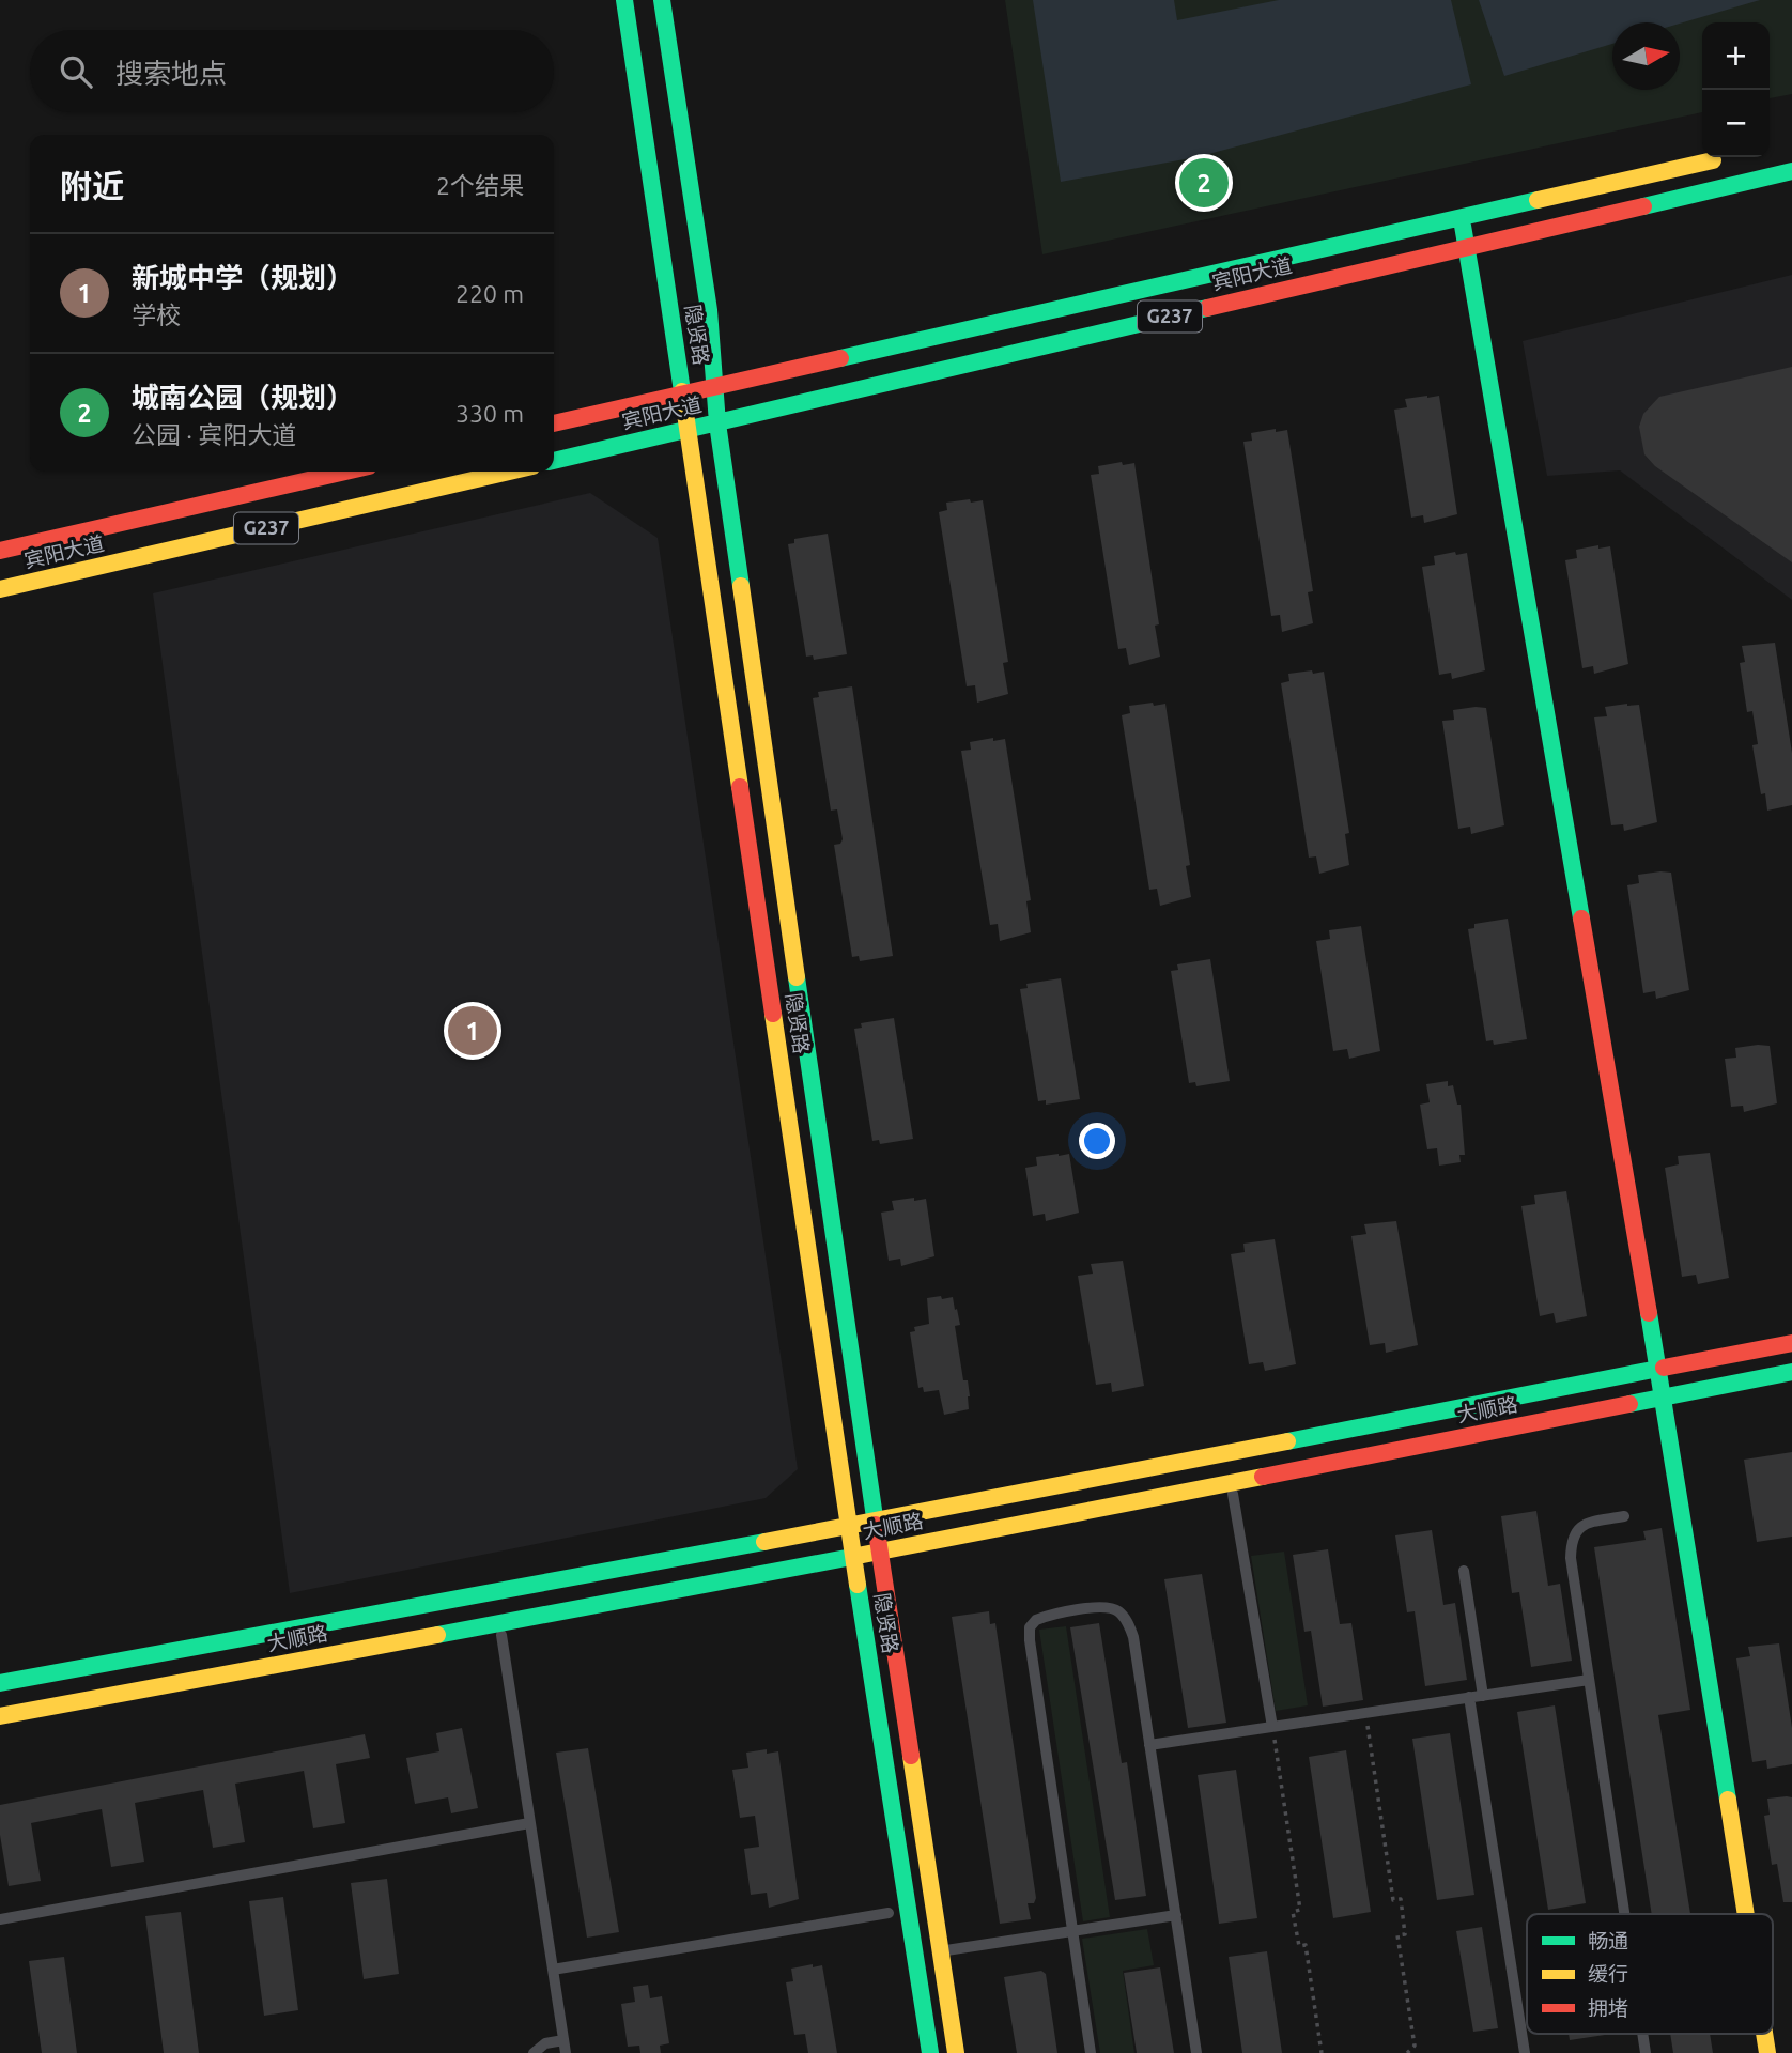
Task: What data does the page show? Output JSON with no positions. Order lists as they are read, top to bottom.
{
  "streets": {
    "main road": [
      "宾阳大道",
      "G237",
      "隐贤路",
      "大顺路"
    ]
  },
  "crossings": [
    ["宾阳大道", "隐贤路"],
    ["隐贤路", "大顺路"]
  ],
  "legend": ["畅通", "缓行", "拥堵"],
  "north": "right",
  "page": {
    "map_buttons": ["+", "−"],
    "search": "搜索地点",
    "heading": ["附近", "2个结果"],
    "pins": ["2", "1"],
    "list": [
      {
        "mark": "1",
        "name": "新城中学（规划）",
        "note": "学校",
        "value": "220 m"
      },
      {
        "mark": "2",
        "name": "城南公园（规划）",
        "note": "公园 · 宾阳大道",
        "value": "330 m"
      }
    ]
  }
}
